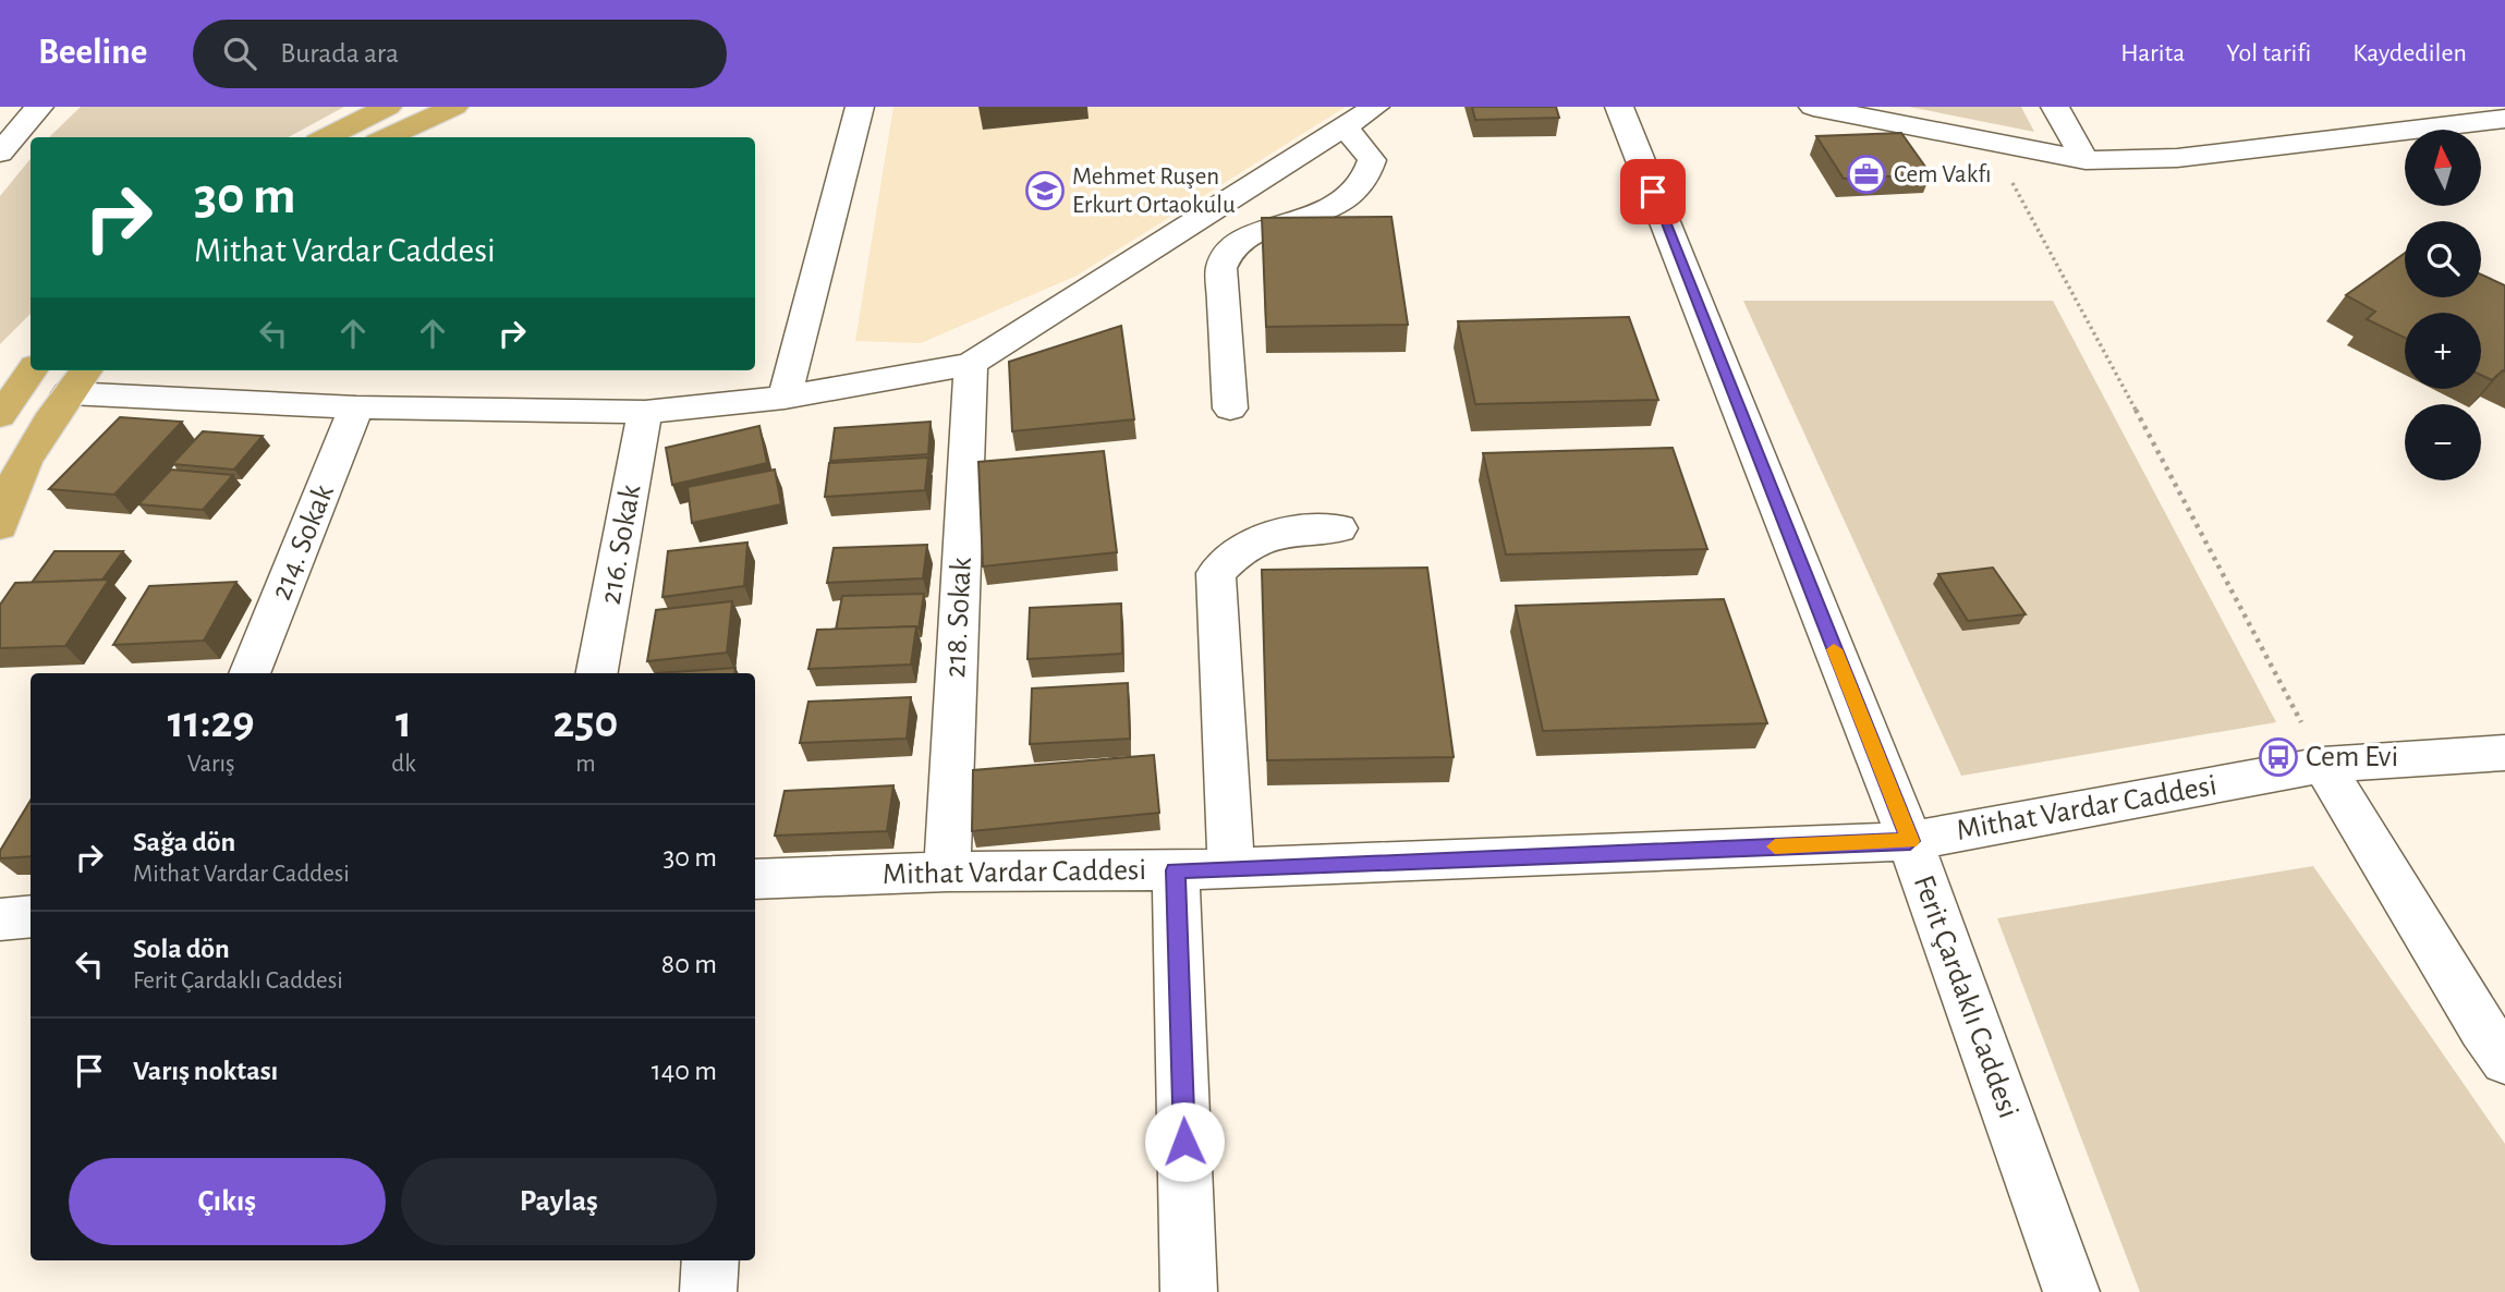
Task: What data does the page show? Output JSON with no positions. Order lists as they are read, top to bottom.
{
  "streets": {
    "street": [
      "214. Sokak",
      "216. Sokak",
      "218. Sokak",
      "Mithat Vardar Caddesi",
      "Ferit Çardaklı Caddesi"
    ]
  },
  "crossings": [
    ["218. Sokak", "Mithat Vardar Caddesi"],
    ["Mithat Vardar Caddesi", "Ferit Çardaklı Caddesi"]
  ],
  "places": {
    "office": ["Cem Vakfı"],
    "school or university": ["Mehmet Ruşen Erkurt Ortaokulu"],
    "bus stop": ["Cem Evi"]
  },
  "north": "top",
  "page": {
    "header": "Beeline",
    "search": "Burada ara",
    "nav": ["Harita", "Yol tarifi", "Kaydedilen"],
    "map_buttons": ["+", "−"],
    "turn": ["30 m", "Mithat Vardar Caddesi"],
    "eta": [
      "11:29",
      "Varış",
      "1",
      "dk",
      "250",
      "m"
    ],
    "list": [
      {
        "name": "Sağa dön",
        "note": "Mithat Vardar Caddesi",
        "value": "30 m"
      },
      {
        "name": "Sola dön",
        "note": "Ferit Çardaklı Caddesi",
        "value": "80 m"
      },
      {
        "name": "Varış noktası",
        "value": "140 m"
      }
    ],
    "buttons": ["Çıkış", "Paylaş"]
  }
}
